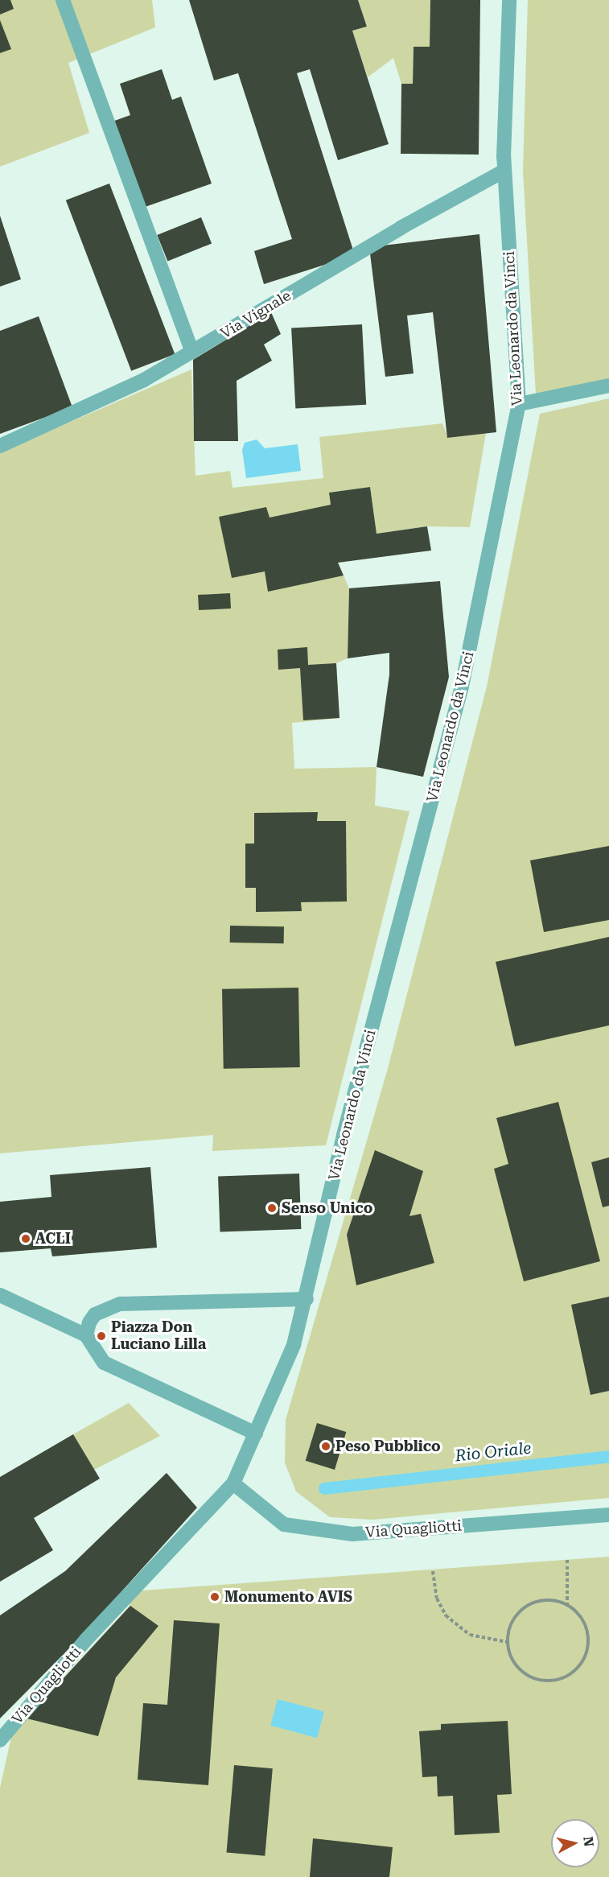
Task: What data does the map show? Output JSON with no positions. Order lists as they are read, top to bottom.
{
  "streets": {
    "street": ["Via Vignale", "Via Leonardo da Vinci", "Via Quagliotti"]
  },
  "crossings": [
    ["Via Vignale", "Via Leonardo da Vinci"],
    ["Via Leonardo da Vinci", "Via Quagliotti"]
  ],
  "water": ["Rio Oriale"],
  "places": [
    "Senso Unico",
    "ACLI",
    "Piazza Don Luciano Lilla",
    "Peso Pubblico",
    "Monumento AVIS"
  ],
  "north": "right"
}
